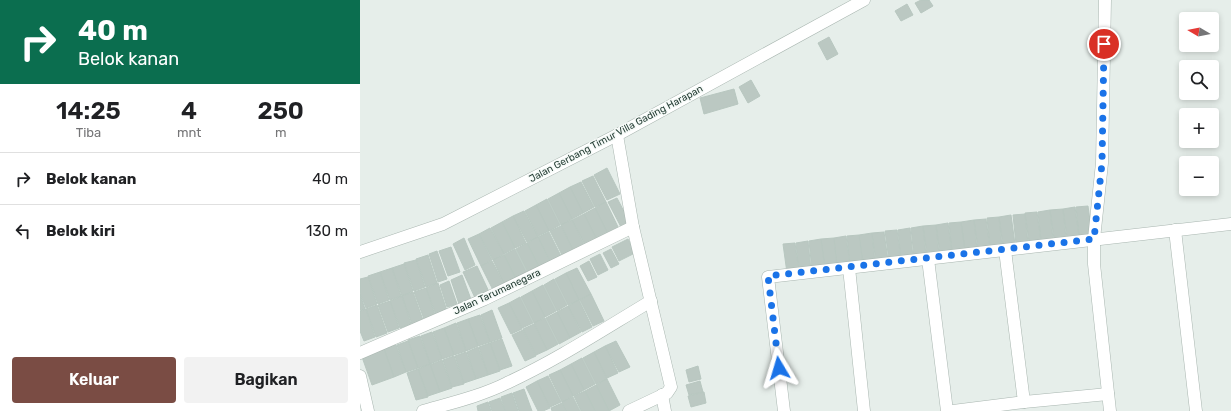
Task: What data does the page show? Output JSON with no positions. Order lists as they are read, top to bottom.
{
  "streets": {
    "street": ["Jalan Gerbang Timur Villa Gading Harapan", "Jalan Tarumanegara"]
  },
  "north": "left",
  "page": {
    "turn": ["40 m", "Belok kanan"],
    "map_buttons": ["+", "−"],
    "eta": [
      "14:25",
      "Tiba",
      "4",
      "mnt",
      "250",
      "m"
    ],
    "list": [
      {
        "name": "Belok kanan",
        "value": "40 m"
      },
      {
        "name": "Belok kiri",
        "value": "130 m"
      }
    ],
    "buttons": ["Keluar", "Bagikan"]
  }
}
